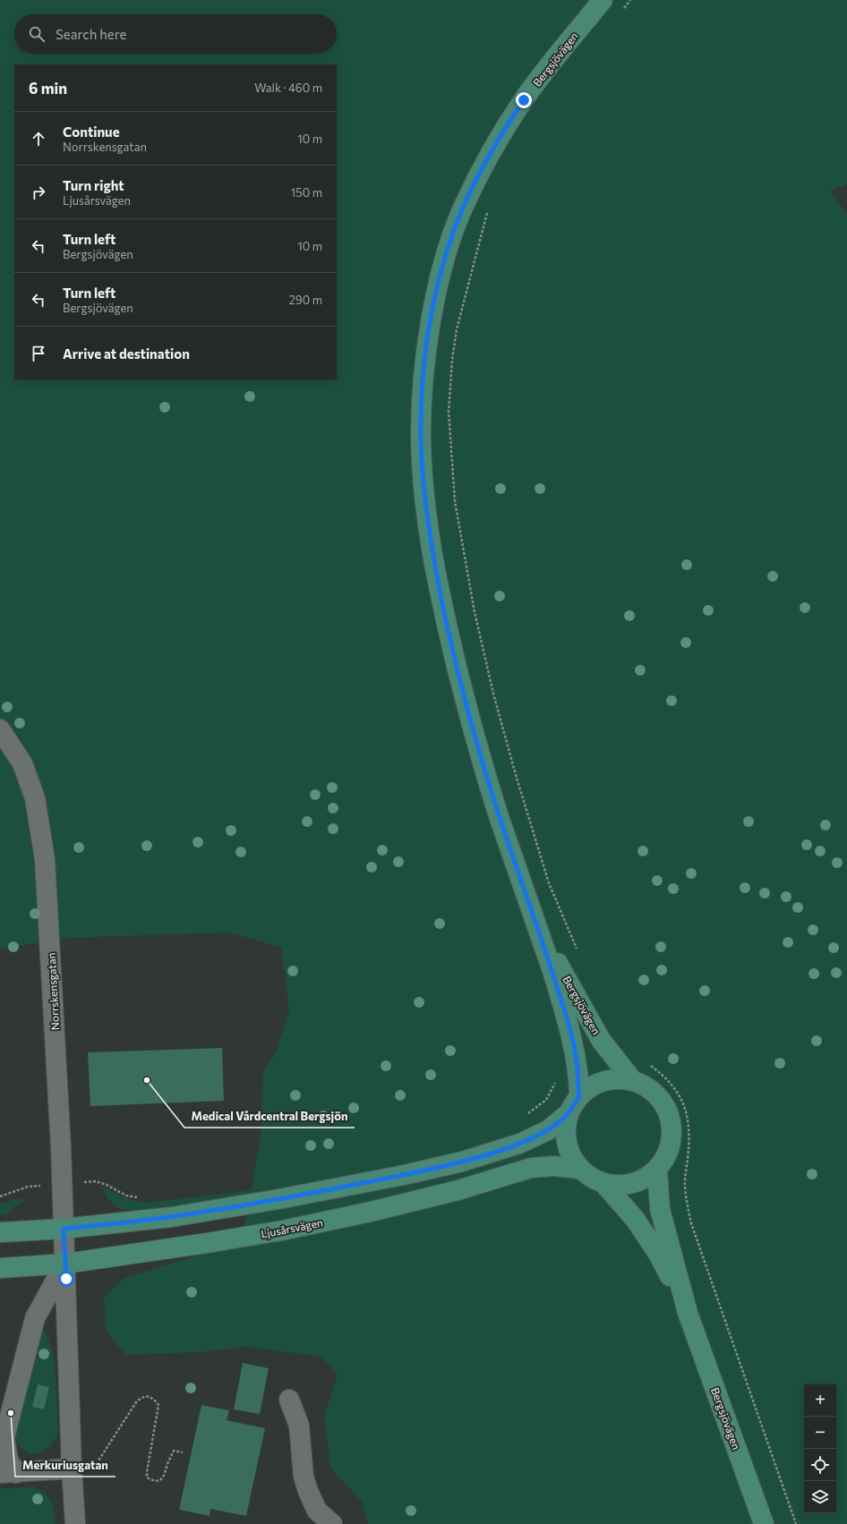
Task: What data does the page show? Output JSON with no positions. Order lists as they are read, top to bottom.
{
  "streets": {
    "main road": ["Bergsjövägen", "Ljusårsvägen"],
    "street": ["Norrskensgatan"]
  },
  "crossings": [
    ["Bergsjövägen", "Ljusårsvägen"],
    ["Norrskensgatan", "Ljusårsvägen"]
  ],
  "places": ["Medical Vårdcentral Bergsjön", "Merkuriusgatan"],
  "page": {
    "search": "Search here",
    "heading": ["6 min", "Walk · 460 m"],
    "list": [
      ["Continue", "Norrskensgatan", "10 m"],
      ["Turn right", "Ljusårsvägen", "150 m"],
      ["Turn left", "Bergsjövägen", "10 m"],
      ["Turn left", "Bergsjövägen", "290 m"],
      "Arrive at destination"
    ],
    "map_buttons": ["+", "−"]
  }
}
